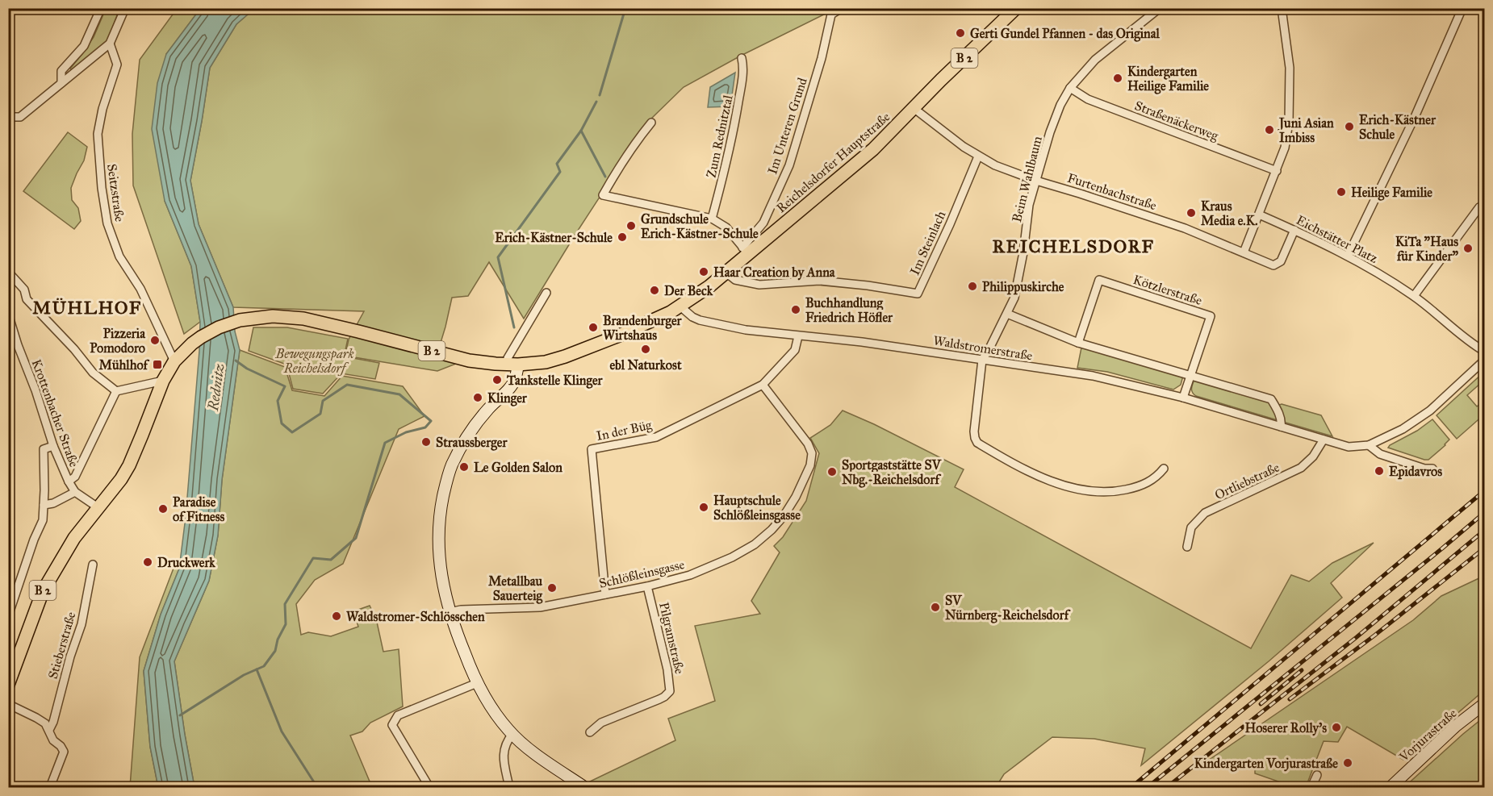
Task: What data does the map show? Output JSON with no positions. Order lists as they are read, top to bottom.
{
  "streets": {
    "main road": ["B 2", "Reichelsdorfer Hauptstraße", "Vorjurastraße"],
    "street": [
      "Straßenäckerweg",
      "Im Unteren Grund",
      "Zum Rednitztal",
      "Beim Wahlbaum",
      "Furtenbachstraße",
      "Seitzstraße",
      "Eichstätter Platz",
      "Im Steinlach",
      "Kötzlerstraße",
      "Waldstromerstraße",
      "Krottenbacher Straße",
      "In der Büg",
      "Ortliebstraße",
      "Schlößleinsgasse",
      "Pilgramstraße",
      "Stieberstraße"
    ]
  },
  "crossings": [
    ["B 2", "Reichelsdorfer Hauptstraße"],
    ["B 2", "Seitzstraße"],
    ["B 2", "Krottenbacher Straße"],
    ["Straßenäckerweg", "Beim Wahlbaum"],
    ["Im Unteren Grund", "Reichelsdorfer Hauptstraße"],
    ["Reichelsdorfer Hauptstraße", "Furtenbachstraße"],
    ["Reichelsdorfer Hauptstraße", "Seitzstraße"],
    ["Reichelsdorfer Hauptstraße", "Im Steinlach"],
    ["Reichelsdorfer Hauptstraße", "Waldstromerstraße"],
    ["Beim Wahlbaum", "Furtenbachstraße"],
    ["Beim Wahlbaum", "Waldstromerstraße"],
    ["Furtenbachstraße", "Eichstätter Platz"],
    ["Furtenbachstraße", "Im Steinlach"],
    ["Kötzlerstraße", "Waldstromerstraße"],
    ["Waldstromerstraße", "In der Büg"],
    ["Waldstromerstraße", "Ortliebstraße"],
    ["In der Büg", "Schlößleinsgasse"],
    ["Schlößleinsgasse", "Pilgramstraße"]
  ],
  "districts": ["REICHELSDORF", "MÜHLHOF"],
  "water": ["Rednitz"],
  "parks": ["Bewegungspark Reichelsdorf"],
  "places": {
    "other": [
      "Gerti Gundel Pfannen - das Original",
      "Kindergarten Heilige Familie",
      "Erich-Kästner Schule",
      "Juni Asian Imbiss",
      "Heilige Familie",
      "Kraus Media e.K.",
      "Grundschule Erich-Kästner-Schule",
      "Erich-Kästner-Schule",
      "KiTa \"Haus für Kinder\"",
      "Haar Creation by Anna",
      "Philippuskirche",
      "Der Beck",
      "Buchhandlung Friedrich Höfler",
      "Brandenburger Wirtshaus",
      "Pizzeria Pomodoro",
      "ebl Naturkost",
      "Tankstelle Klinger",
      "Klinger",
      "Straussberger",
      "Le Golden Salon",
      "Epidavros",
      "Sportgaststätte SV Nbg.-Reichelsdorf",
      "Hauptschule Schlößleinsgasse",
      "Paradise of Fitness",
      "Druckwerk",
      "Metallbau Sauerteig",
      "SV Nürnberg-Reichelsdorf",
      "Waldstromer-Schlösschen",
      "Hoserer Rolly's",
      "Kindergarten Vorjurastraße"
    ],
    "transit": ["Mühlhof"]
  }
}
